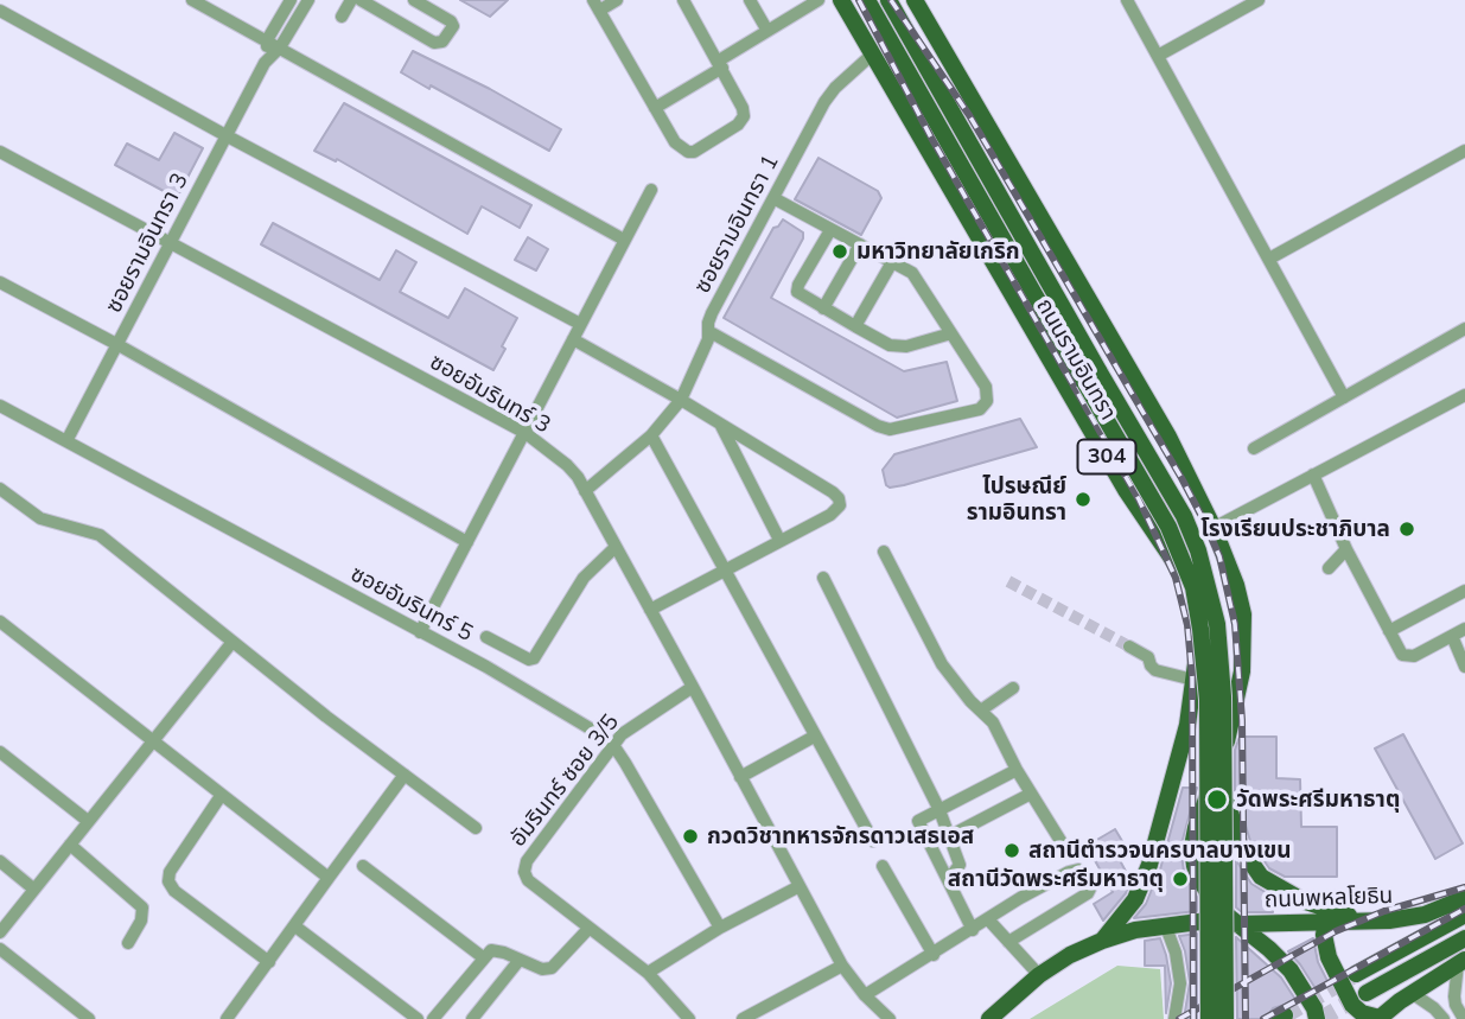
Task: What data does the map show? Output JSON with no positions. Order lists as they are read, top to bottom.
{
  "streets": {
    "main road": ["ถนนรามอินทรา", "304", "ถนนพหลโยธิน"],
    "street": [
      "ซอยรามอินทรา 1",
      "ซอยรามอินทรา 3",
      "ซอยอัมรินทร์ 3",
      "ซอยอัมรินทร์ 5",
      "อัมรินทร์ ซอย 3/5"
    ]
  },
  "crossings": [
    ["ซอยรามอินทรา 1", "ถนนรามอินทรา"],
    ["ซอยรามอินทรา 1", "ซอยอัมรินทร์ 3"],
    ["ซอยรามอินทรา 3", "ซอยอัมรินทร์ 3"],
    ["ซอยรามอินทรา 3", "ซอยอัมรินทร์ 5"],
    ["ถนนรามอินทรา", "ถนนพหลโยธิน"],
    ["ซอยอัมรินทร์ 3", "อัมรินทร์ ซอย 3/5"],
    ["ซอยอัมรินทร์ 5", "อัมรินทร์ ซอย 3/5"]
  ],
  "places": [
    "มหาวิทยาลัยเกริก",
    "ไปรษณีย์ รามอินทรา",
    "โรงเรียนประชาภิบาล",
    "วัดพระศรีมหาธาตุ",
    "กวดวิชาทหารจักรดาวเสธเอส",
    "สถานีตำรวจนครบาลบางเขน",
    "สถานีวัดพระศรีมหาธาตุ"
  ]
}
